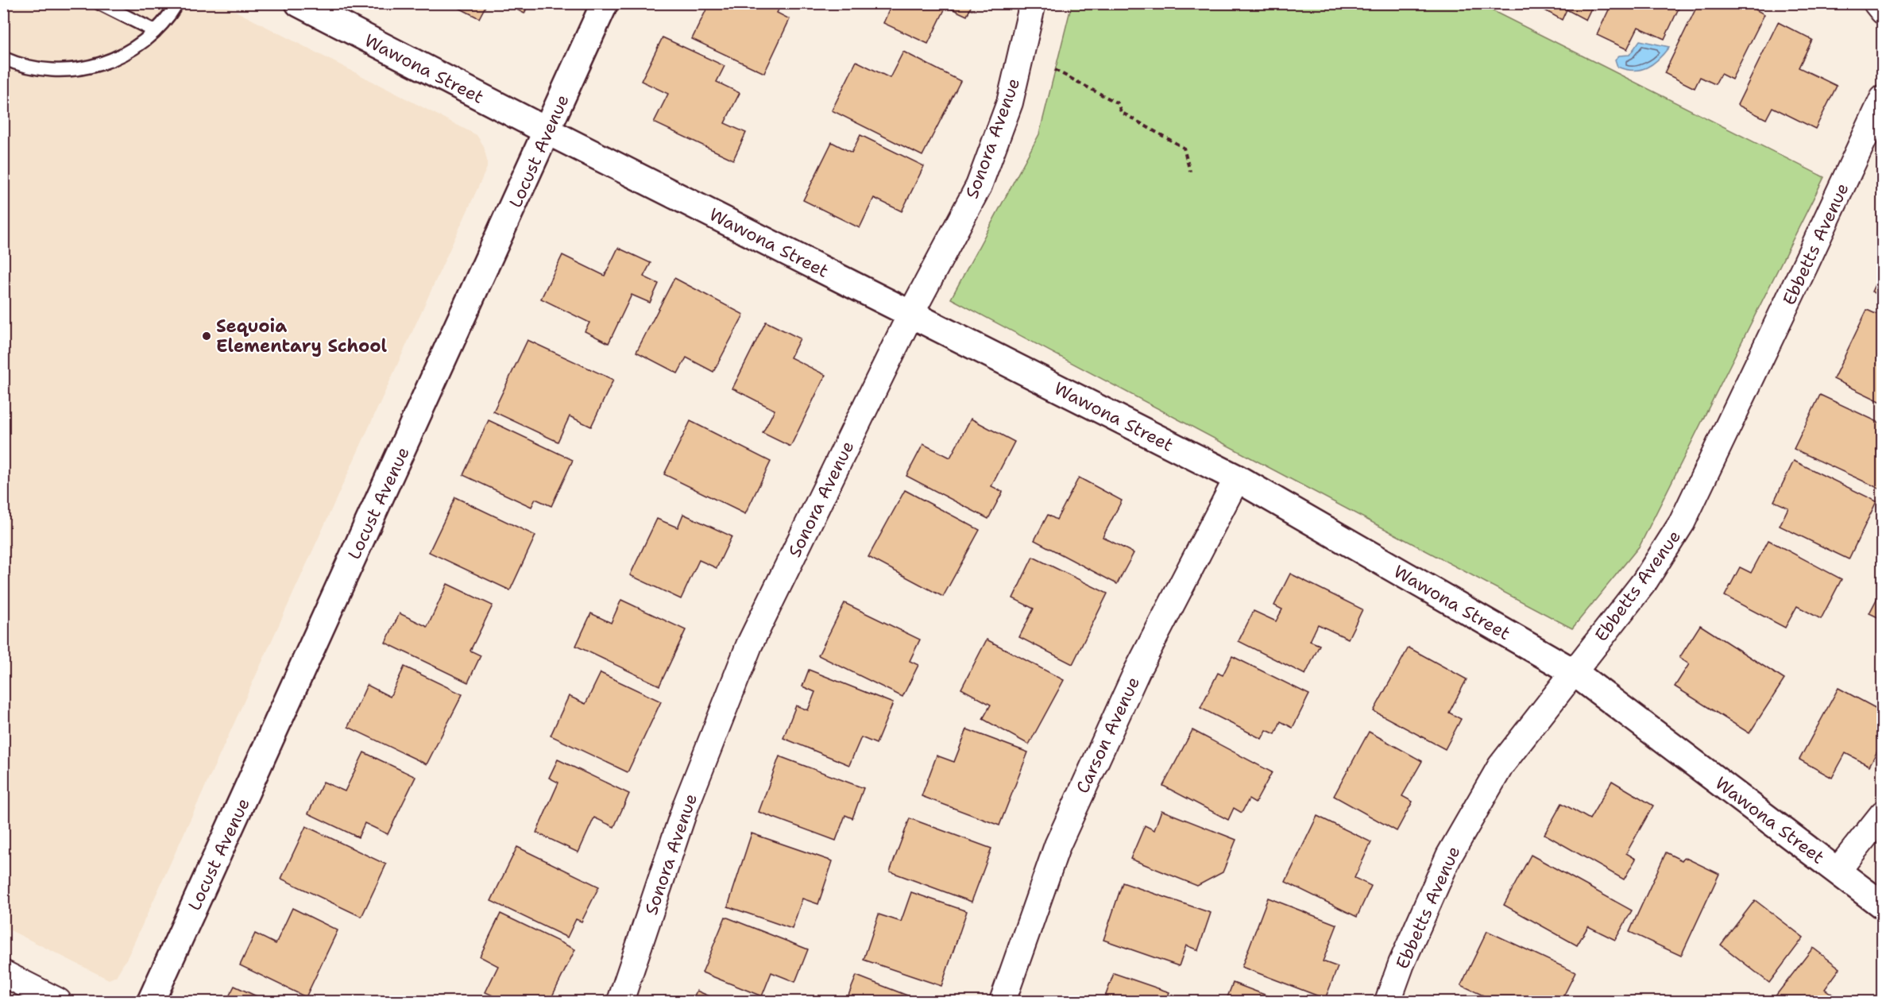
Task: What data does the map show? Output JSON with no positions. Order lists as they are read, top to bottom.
{
  "streets": {
    "street": [
      "Wawona Street",
      "Sonora Avenue",
      "Locust Avenue",
      "Ebbetts Avenue",
      "Carson Avenue"
    ]
  },
  "crossings": [
    ["Wawona Street", "Sonora Avenue"],
    ["Wawona Street", "Locust Avenue"],
    ["Wawona Street", "Ebbetts Avenue"],
    ["Wawona Street", "Carson Avenue"]
  ],
  "places": ["Sequoia Elementary School"]
}
